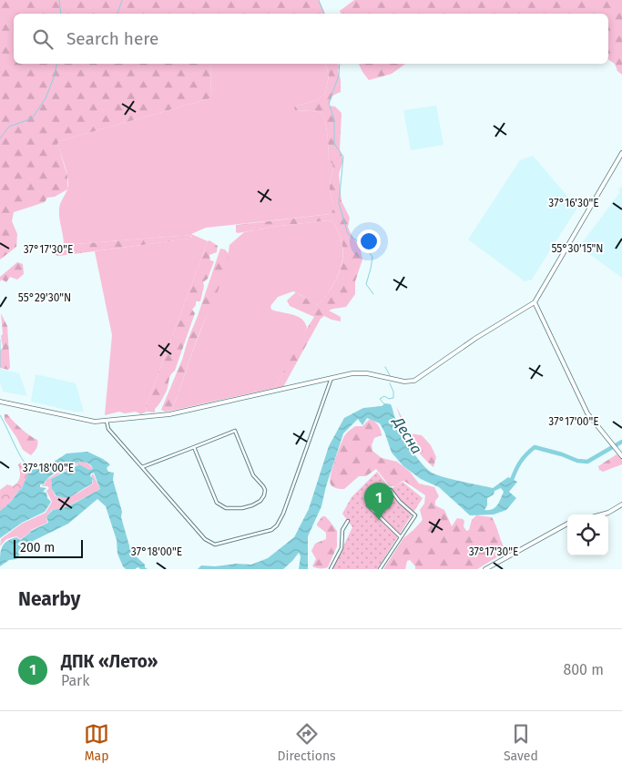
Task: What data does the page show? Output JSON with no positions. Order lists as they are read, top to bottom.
{
  "water": ["Десна"],
  "scale_bar": "200 m",
  "page": {
    "search": "Search here",
    "pins": "1",
    "scale": "200 m",
    "heading": "Nearby",
    "list": [
      {
        "mark": "1",
        "name": "ДПК «Лето»",
        "note": "Park",
        "value": "800 m"
      }
    ],
    "nav": ["Map", "Directions", "Saved"]
  },
  "coordinates": [
    "37°16'30\"E",
    "55°30'15\"N",
    "37°17'30\"E",
    "55°29'30\"N",
    "37°17'00\"E",
    "37°18'00\"E"
  ]
}
